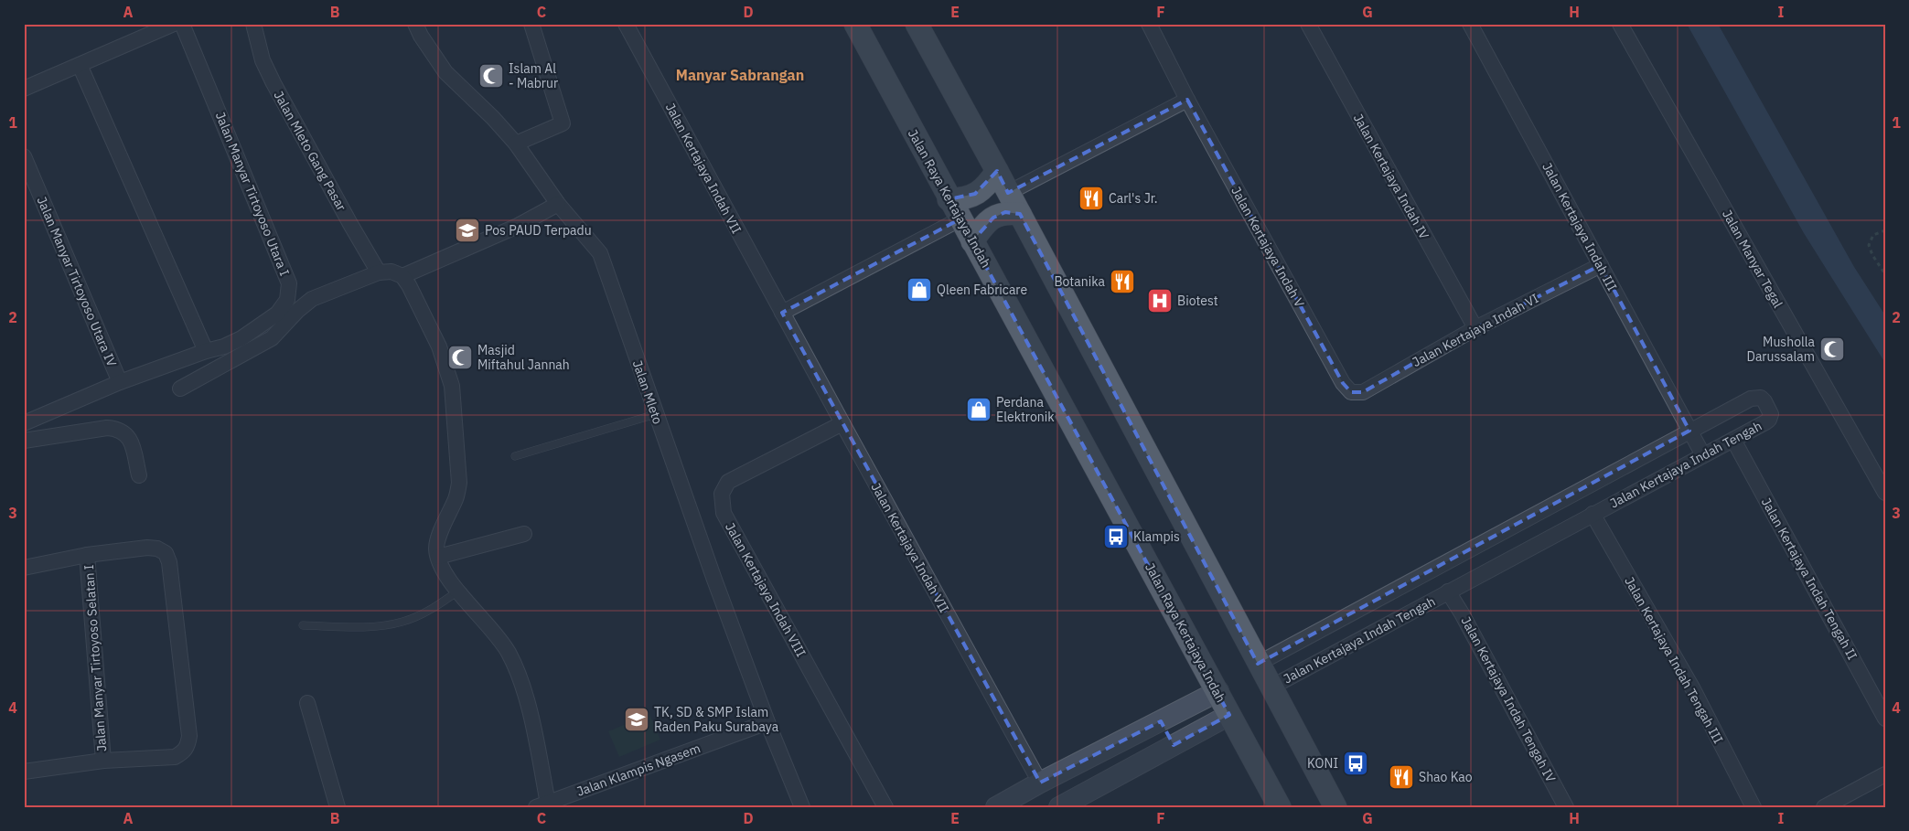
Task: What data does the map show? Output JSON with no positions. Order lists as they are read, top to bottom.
{
  "streets": {
    "main road": ["Jalan Raya Kertajaya Indah"],
    "street": [
      "Jalan Mleto Gang Pasar",
      "Jalan Kertajaya Indah VII",
      "Jalan Kertajaya Indah IV",
      "Jalan Manyar Tirtoyoso Utara I",
      "Jalan Kertajaya Indah III",
      "Jalan Kertajaya Indah V",
      "Jalan Manyar Tegal",
      "Jalan Manyar Tirtoyoso Utara IV",
      "Jalan Kertajaya Indah VI",
      "Jalan Mleto",
      "Jalan Kertajaya Indah Tengah",
      "Jalan Kertajaya Indah Tengah II",
      "Jalan Kertajaya Indah VIII",
      "Jalan Manyar Tirtoyoso Selatan I",
      "Jalan Kertajaya Indah Tengah III",
      "Jalan Kertajaya Indah Tengah IV",
      "Jalan Klampis Ngasem"
    ]
  },
  "crossings": [
    ["Jalan Kertajaya Indah VII", "Jalan Kertajaya Indah VIII"],
    ["Jalan Kertajaya Indah IV", "Jalan Kertajaya Indah VI"],
    ["Jalan Manyar Tirtoyoso Utara I", "Jalan Manyar Tirtoyoso Utara IV"],
    ["Jalan Kertajaya Indah III", "Jalan Kertajaya Indah VI"],
    ["Jalan Kertajaya Indah III", "Jalan Kertajaya Indah Tengah"],
    ["Jalan Kertajaya Indah V", "Jalan Kertajaya Indah VI"],
    ["Jalan Mleto", "Jalan Klampis Ngasem"],
    ["Jalan Kertajaya Indah Tengah", "Jalan Kertajaya Indah Tengah II"],
    ["Jalan Kertajaya Indah Tengah", "Jalan Kertajaya Indah Tengah III"],
    ["Jalan Kertajaya Indah Tengah", "Jalan Kertajaya Indah Tengah IV"]
  ],
  "districts": ["Manyar Sabrangan"],
  "places": {
    "mosque": ["Islam Al - Mabrur", "Musholla Darussalam", "Masjid Miftahul Jannah"],
    "restaurant": ["Carl's Jr.", "Botanika", "Shao Kao"],
    "school or university": ["Pos PAUD Terpadu", "TK, SD & SMP Islam Raden Paku Surabaya"],
    "shop": ["Qleen Fabricare", "Perdana Elektronik"],
    "hospital": ["Biotest"],
    "bus stop": ["Klampis", "KONI"]
  },
  "grid": {
    "columns": [
      "A",
      "B",
      "C",
      "D",
      "E",
      "F",
      "G",
      "H",
      "I"
    ],
    "rows": [
      "1",
      "2",
      "3",
      "4"
    ]
  }
}
